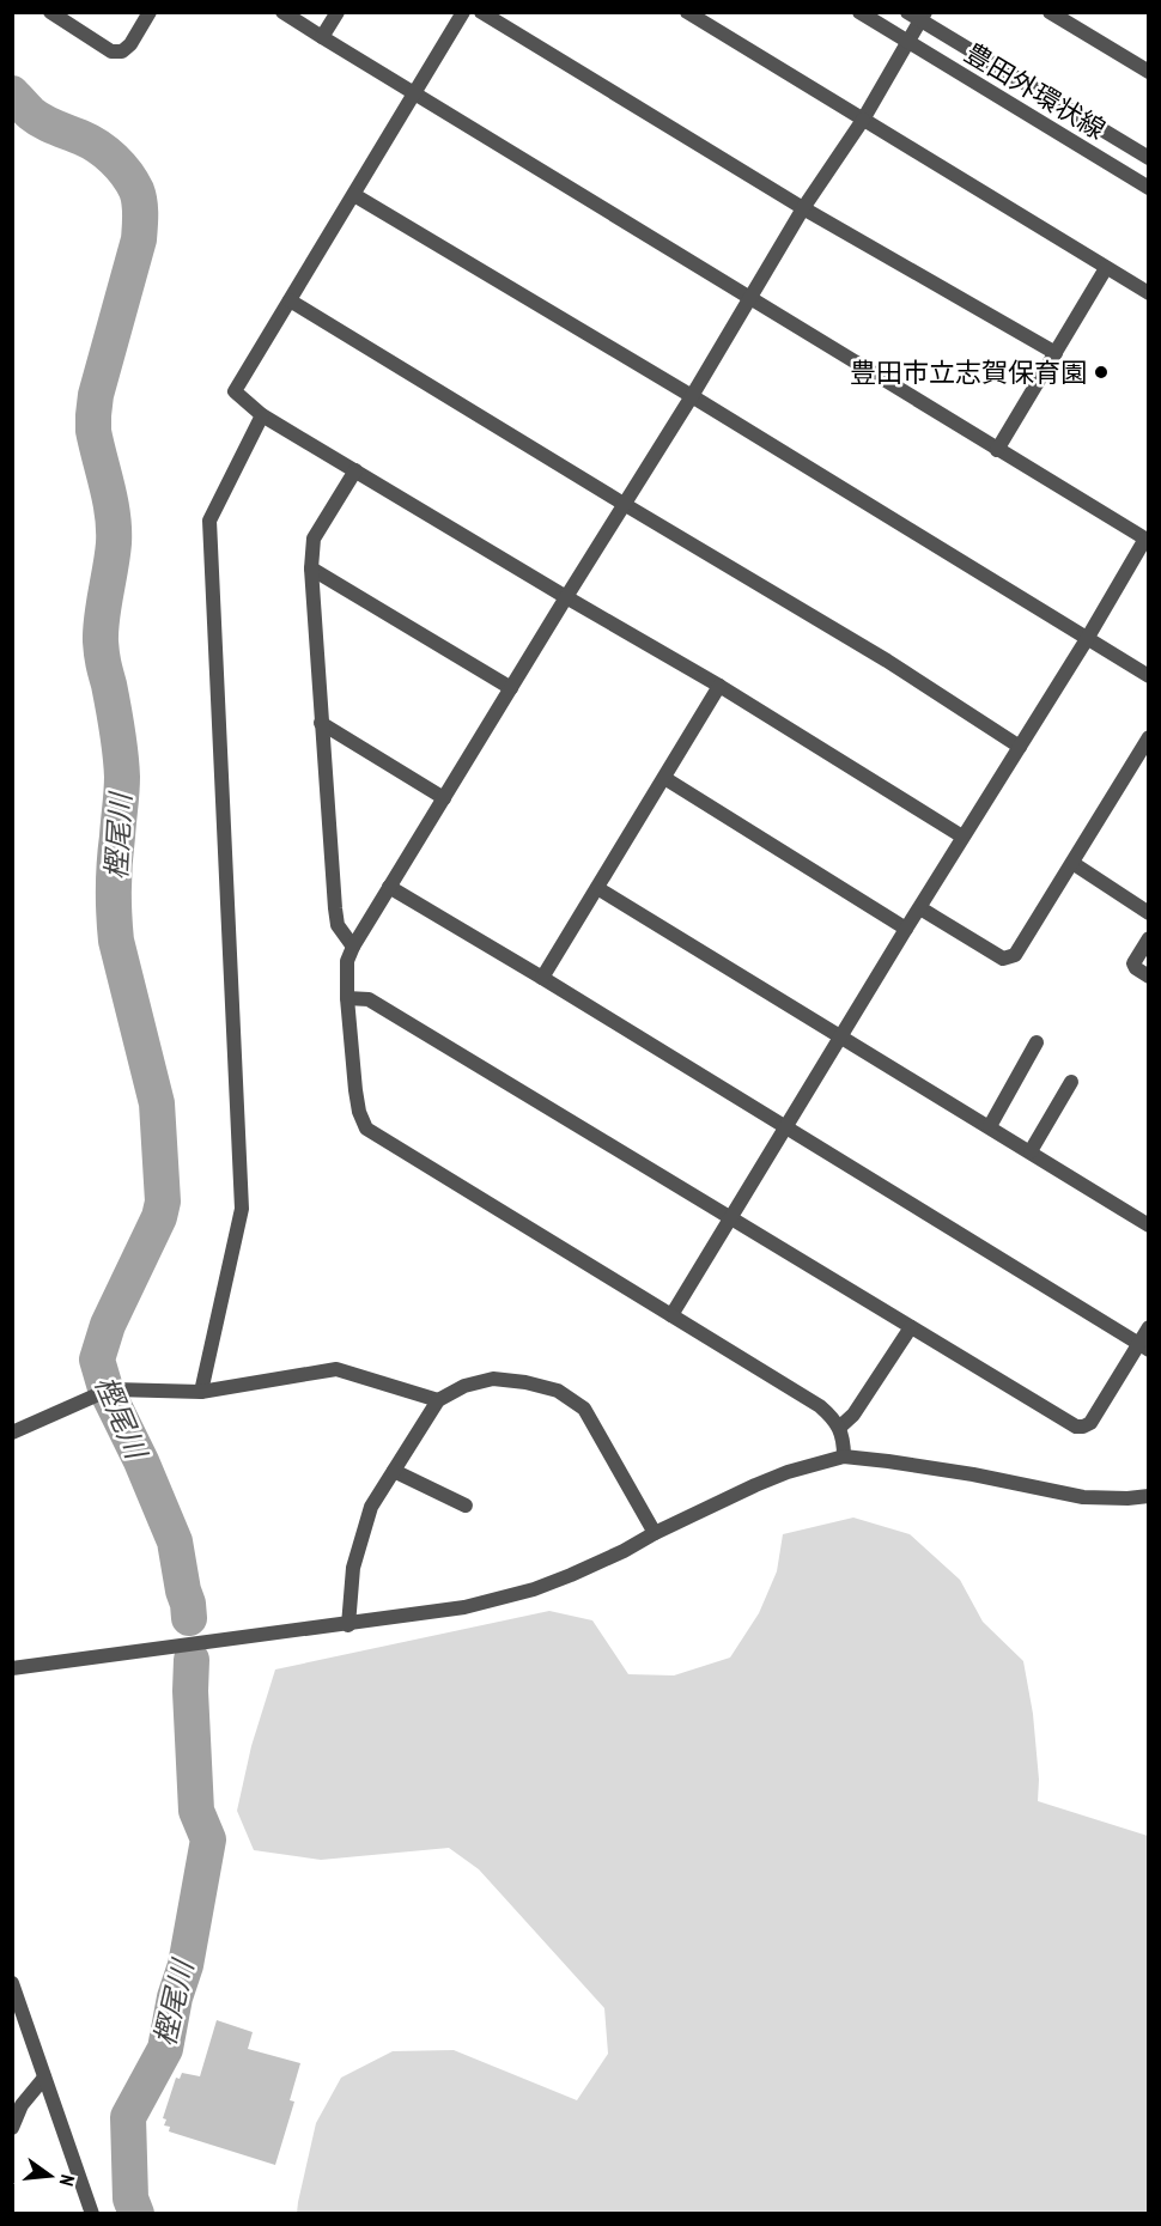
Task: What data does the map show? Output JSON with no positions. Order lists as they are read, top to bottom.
{
  "streets": {
    "street": ["豊田外環状線"]
  },
  "water": ["樫尾川"],
  "places": ["豊田市立志賀保育園"],
  "north": "right"
}
